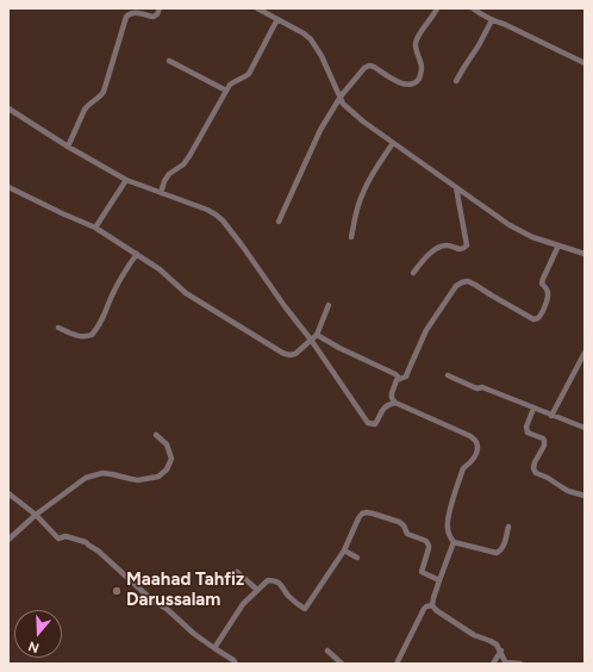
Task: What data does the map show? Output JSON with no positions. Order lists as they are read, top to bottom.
{
  "places": ["Maahad Tahfiz Darussalam"],
  "north": "bottom"
}
